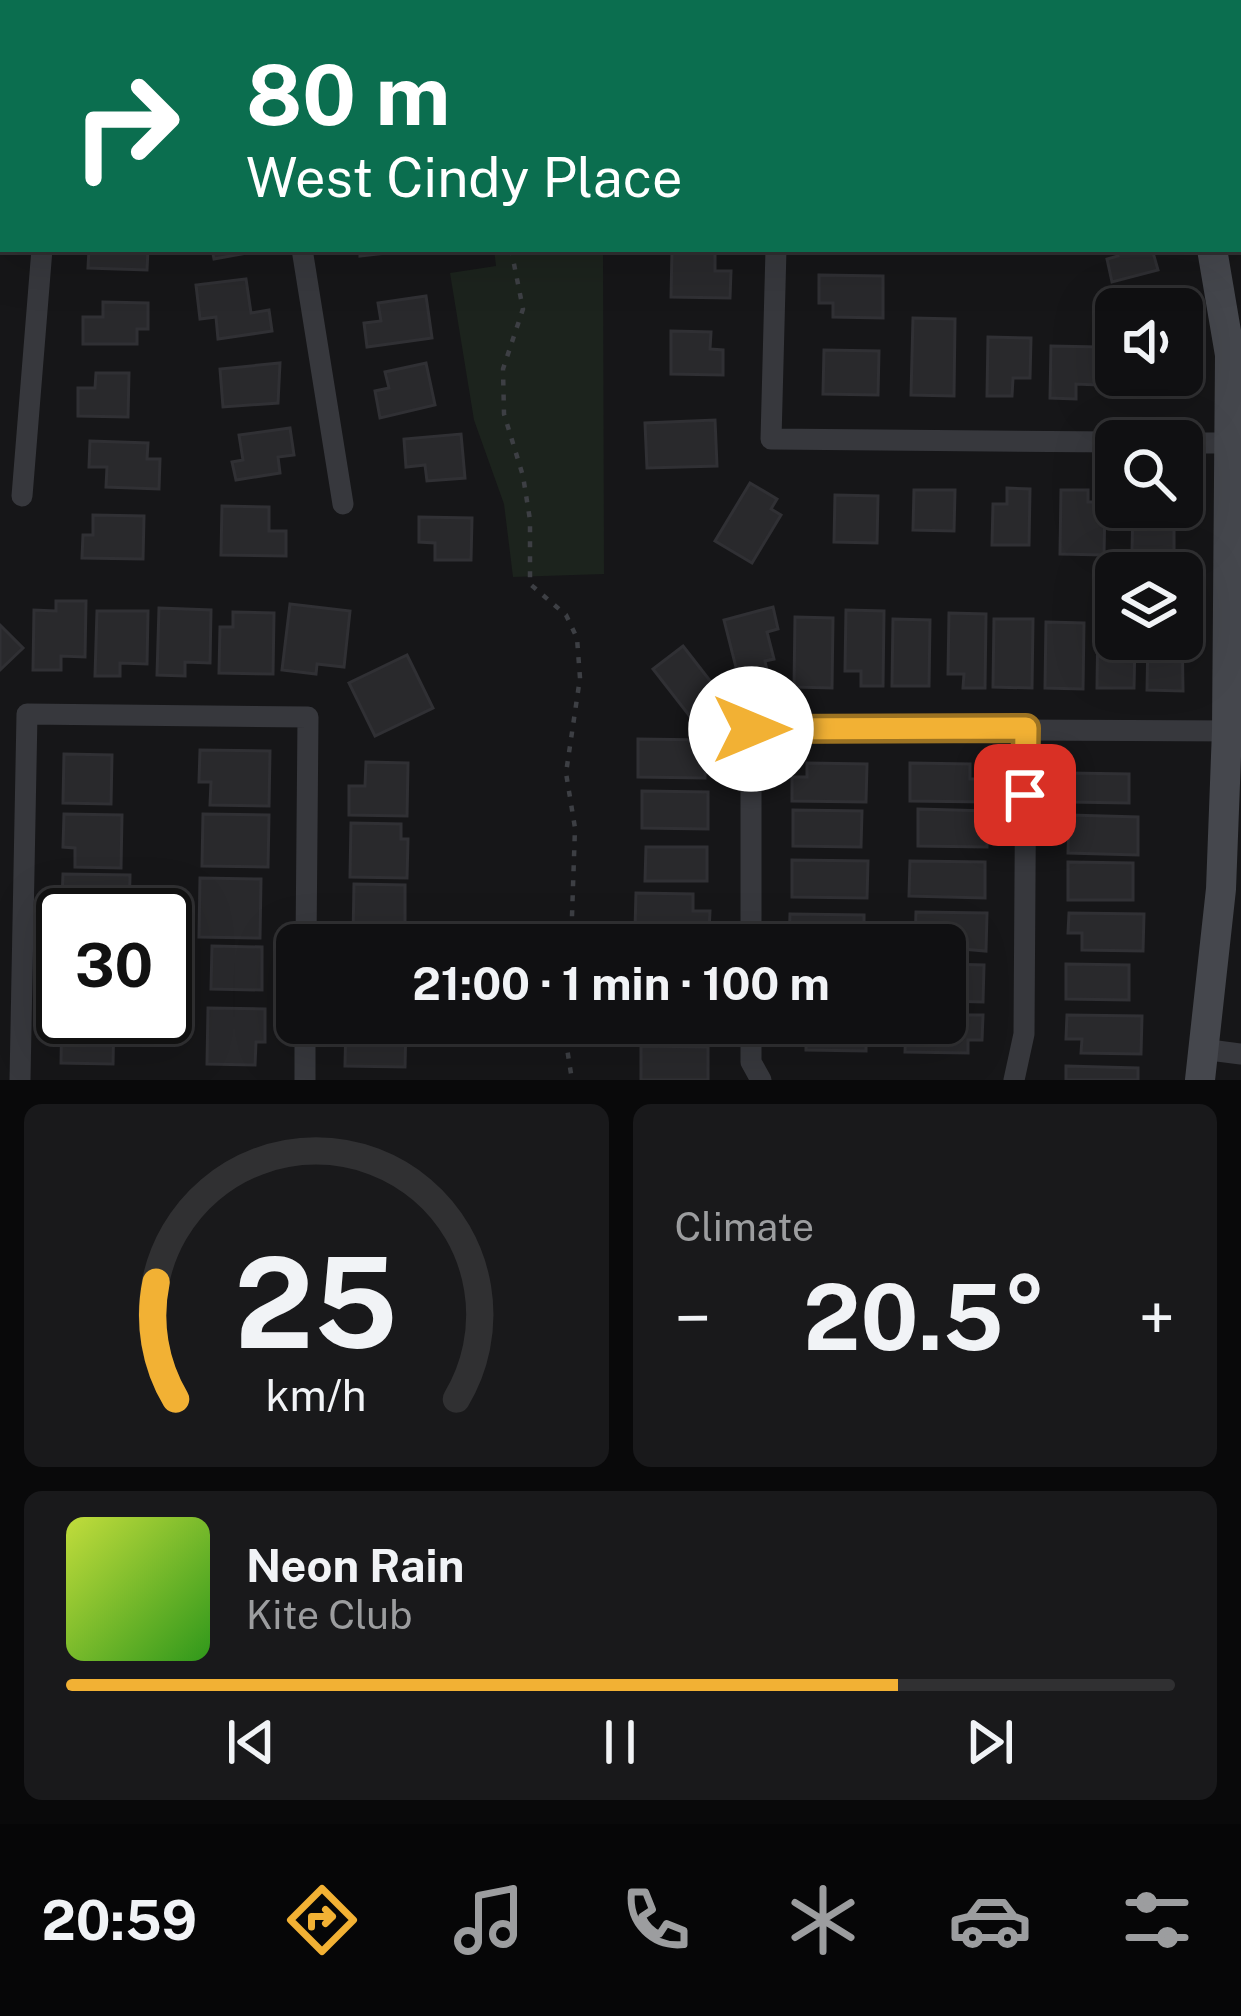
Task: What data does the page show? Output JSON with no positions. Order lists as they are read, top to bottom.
{
  "page": {
    "turn": ["80 m", "West Cindy Place"],
    "limit": "30",
    "trip": "21:00 · 1 min · 100 m",
    "tile": "Climate",
    "heat": ["−", "20.5°", "+"],
    "song": ["Neon Rain", "Kite Club"],
    "tabs": "20:59",
    "gauge": ["25", "km/h"]
  }
}
